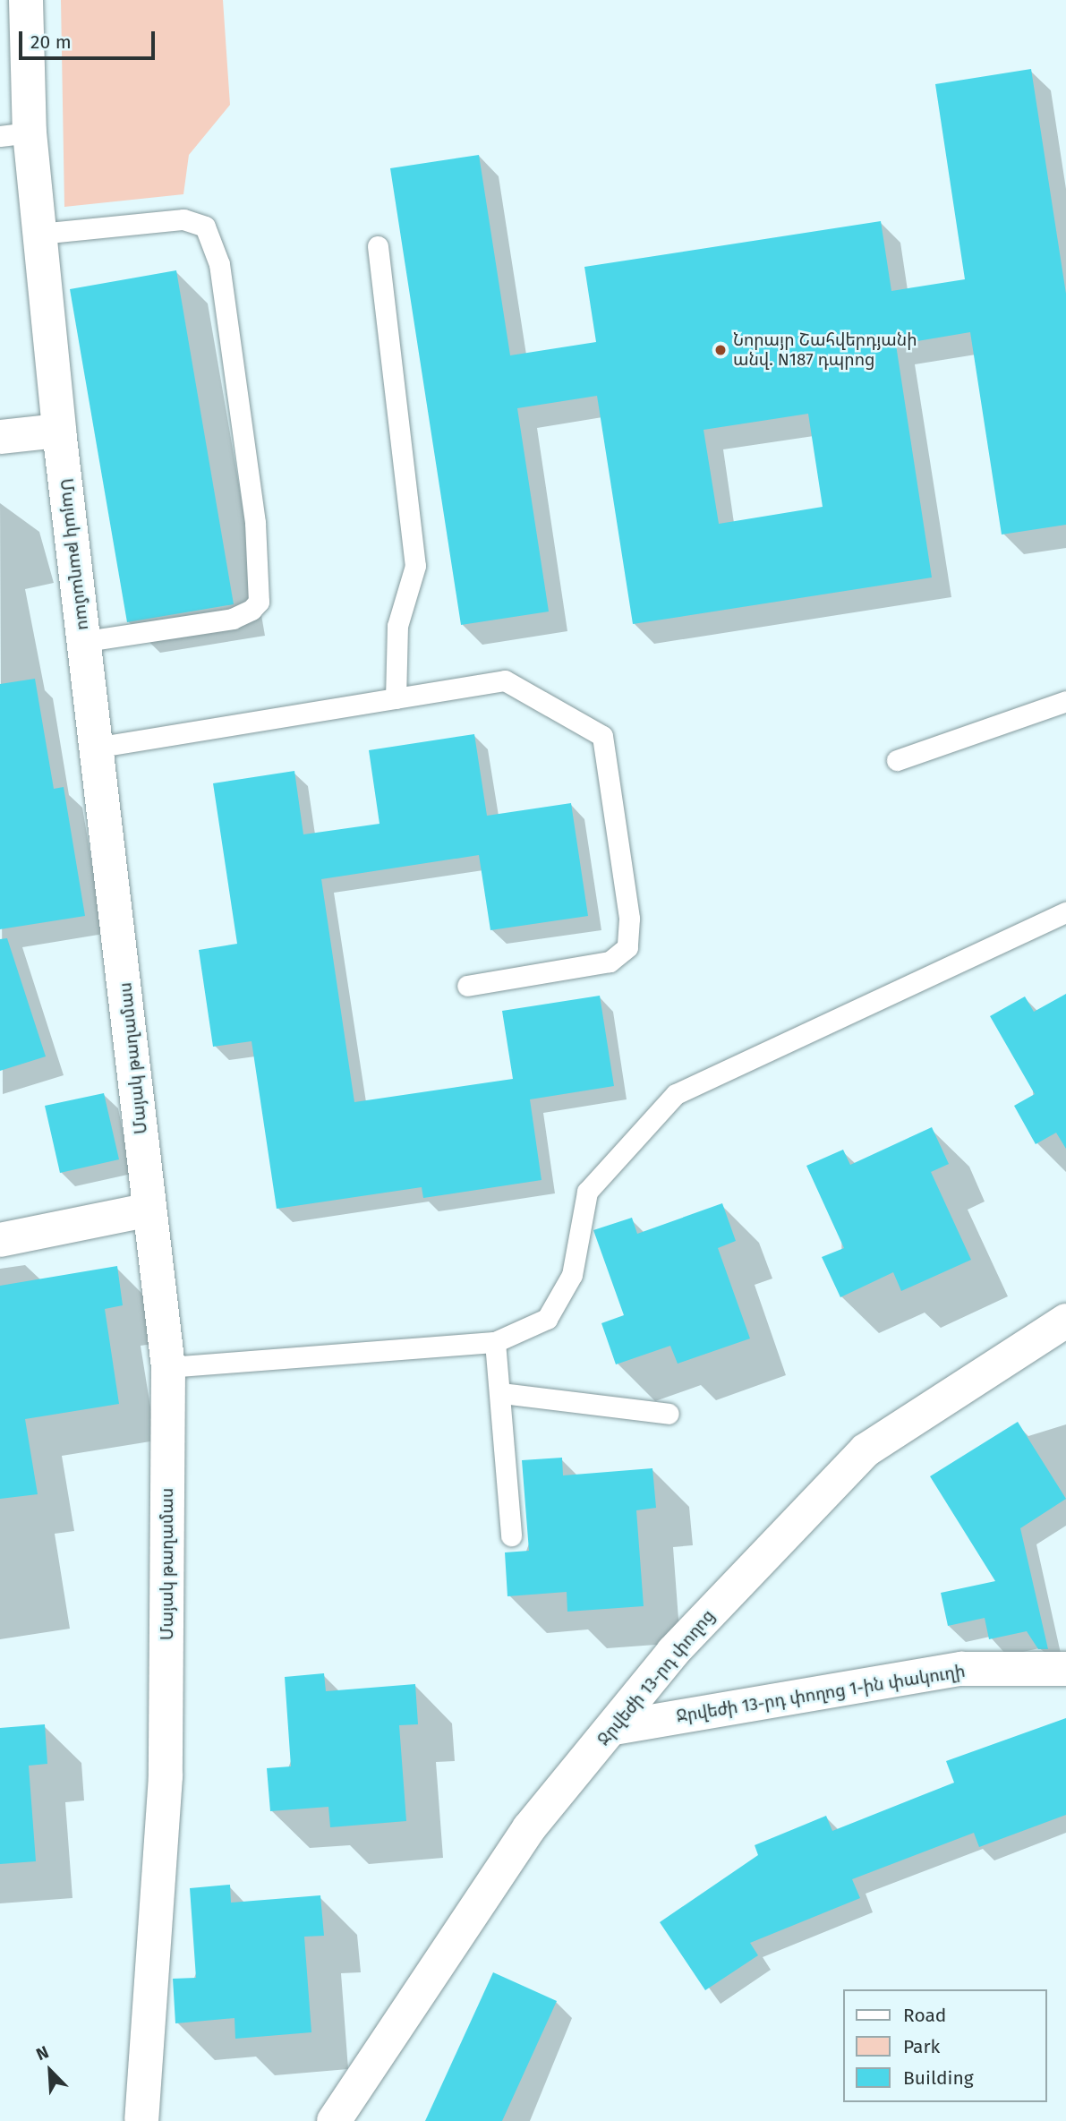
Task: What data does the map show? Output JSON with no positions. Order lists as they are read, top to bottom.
{
  "streets": {
    "street": ["Մայակ թաղամաս", "Ջրվեժի 13-րդ փողոց", "Ջրվեժի 13-րդ փողոց 1-ին փակուղի"]
  },
  "crossings": [
    ["Ջրվեժի 13-րդ փողոց", "Ջրվեժի 13-րդ փողոց 1-ին փակուղի"]
  ],
  "places": ["Նորայր Շահվերդյանի անվ. N187 դպրոց"],
  "legend": ["Road", "Park", "Building"],
  "scale_bar": "20 m",
  "north": "top left"
}
